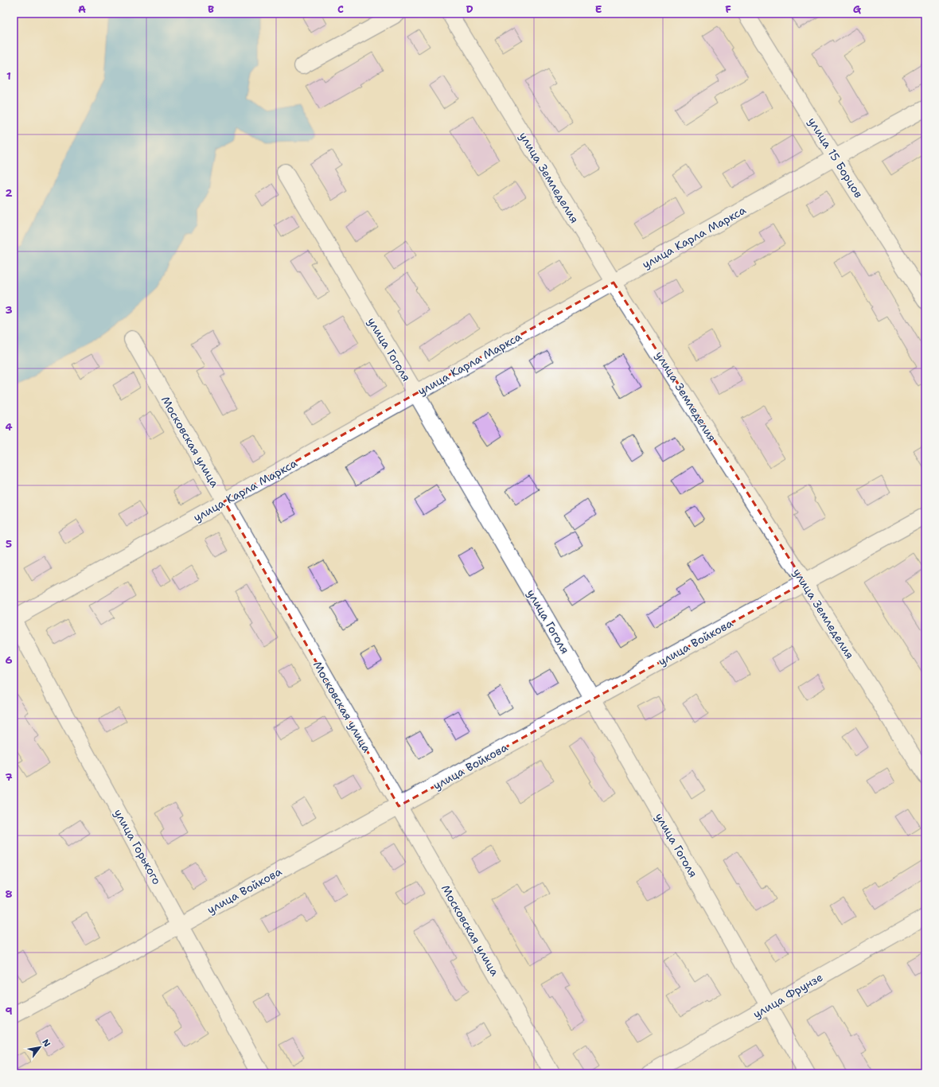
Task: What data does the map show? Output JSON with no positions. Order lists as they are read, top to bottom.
{
  "streets": {
    "street": [
      "улица 15 Борцов",
      "улица Земледелия",
      "улица Карла Маркса",
      "улица Гоголя",
      "Московская улица",
      "улица Войкова",
      "улица Горького",
      "улица Фрунзе"
    ]
  },
  "crossings": [
    ["улица 15 Борцов", "улица Карла Маркса"],
    ["улица Земледелия", "улица Карла Маркса"],
    ["улица Земледелия", "улица Войкова"],
    ["улица Карла Маркса", "улица Гоголя"],
    ["улица Карла Маркса", "Московская улица"],
    ["улица Карла Маркса", "улица Горького"],
    ["улица Гоголя", "улица Войкова"],
    ["улица Гоголя", "улица Фрунзе"],
    ["Московская улица", "улица Войкова"],
    ["улица Войкова", "улица Горького"]
  ],
  "north": "top right",
  "grid": {
    "columns": [
      "A",
      "B",
      "C",
      "D",
      "E",
      "F",
      "G"
    ],
    "rows": [
      "1",
      "2",
      "3",
      "4",
      "5",
      "6",
      "7",
      "8",
      "9"
    ]
  }
}
